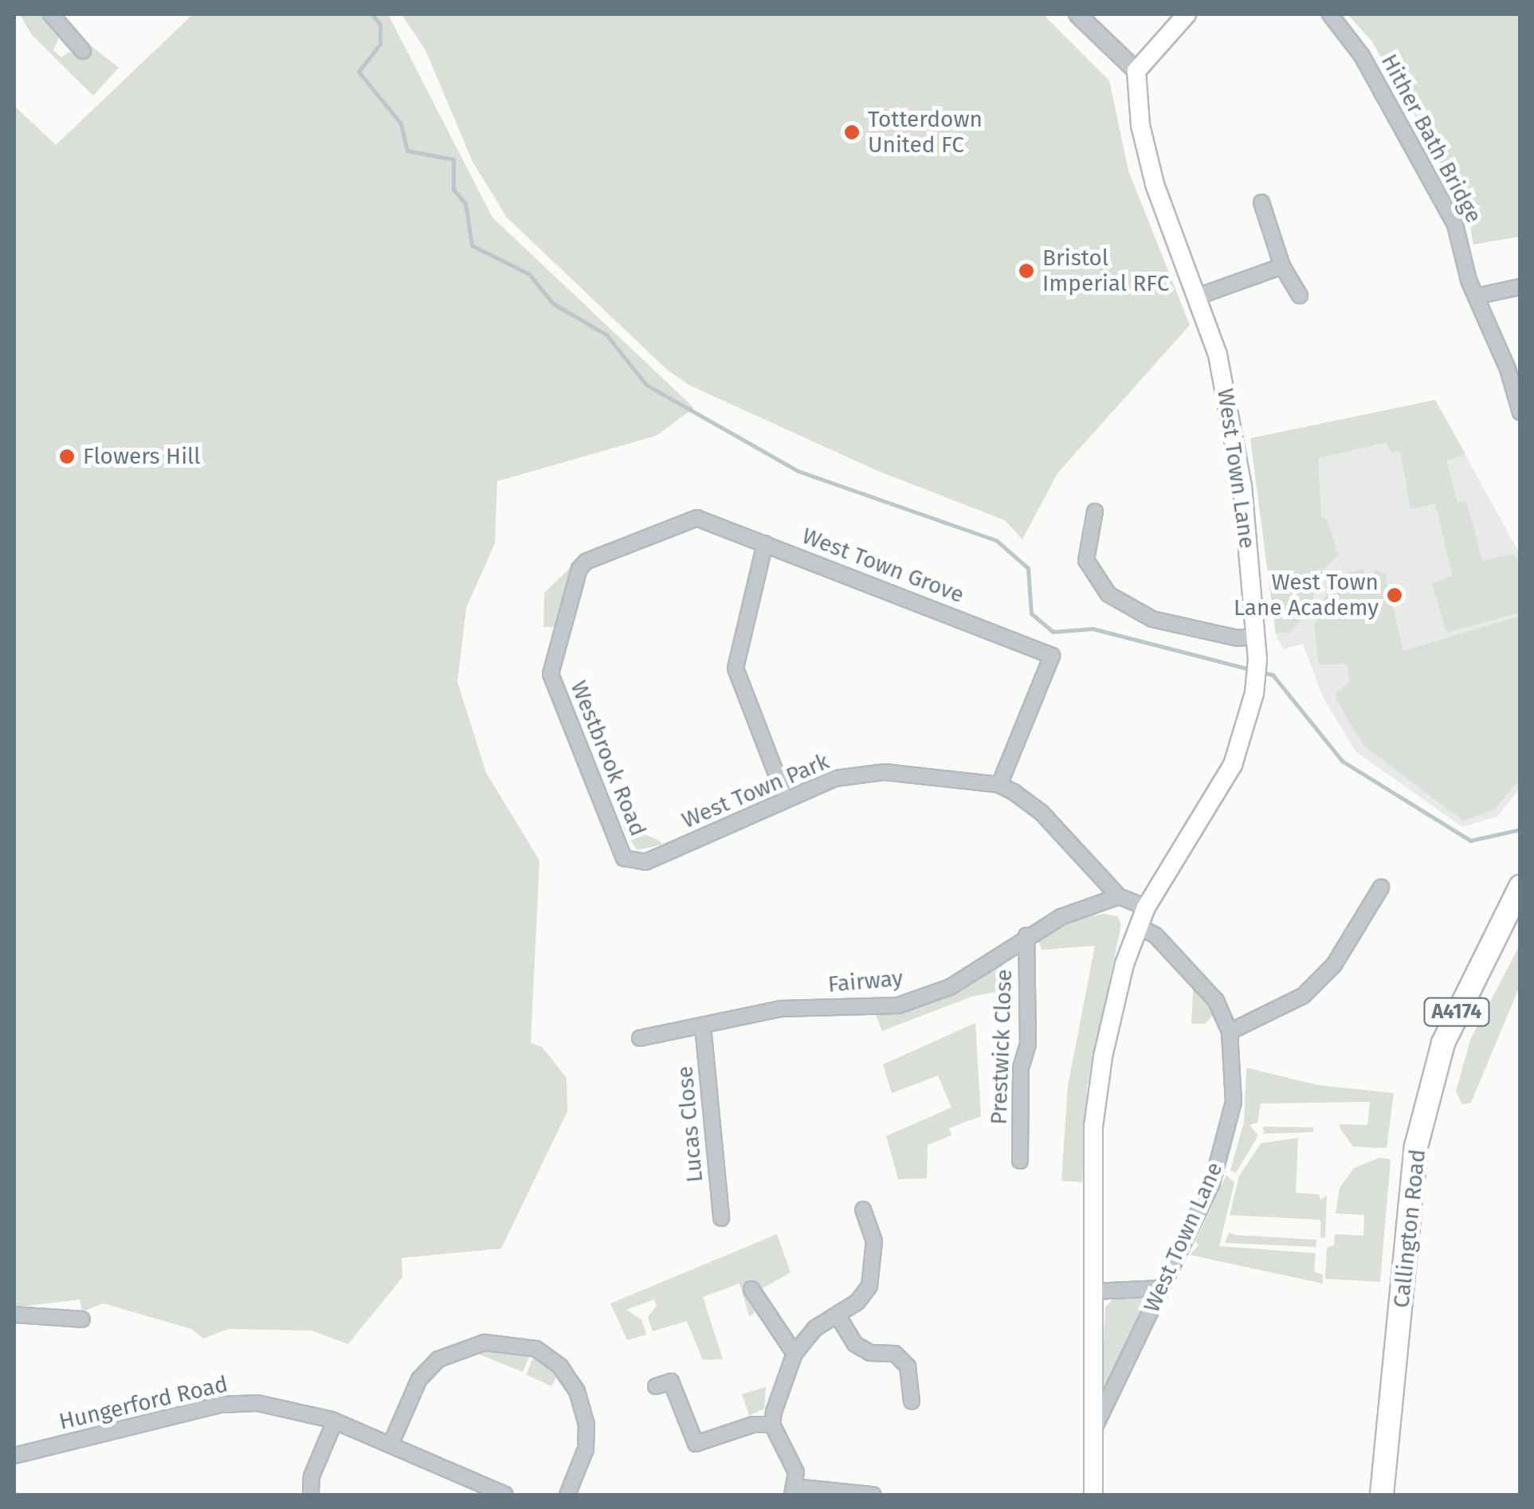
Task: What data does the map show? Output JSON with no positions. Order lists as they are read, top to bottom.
{
  "streets": {
    "main road": ["West Town Lane", "A4174", "Callington Road"],
    "street": [
      "Hither Bath Bridge",
      "West Town Grove",
      "Westbrook Road",
      "West Town Park",
      "Fairway",
      "Prestwick Close",
      "Lucas Close",
      "Hungerford Road"
    ]
  },
  "crossings": [
    ["West Town Lane", "West Town Park"],
    ["West Town Grove", "Westbrook Road"],
    ["West Town Grove", "West Town Park"],
    ["Westbrook Road", "West Town Park"],
    ["West Town Park", "Fairway"],
    ["Fairway", "Prestwick Close"],
    ["Fairway", "Lucas Close"]
  ],
  "places": [
    "Totterdown United FC",
    "Bristol Imperial RFC",
    "Flowers Hill",
    "West Town Lane Academy"
  ]
}
